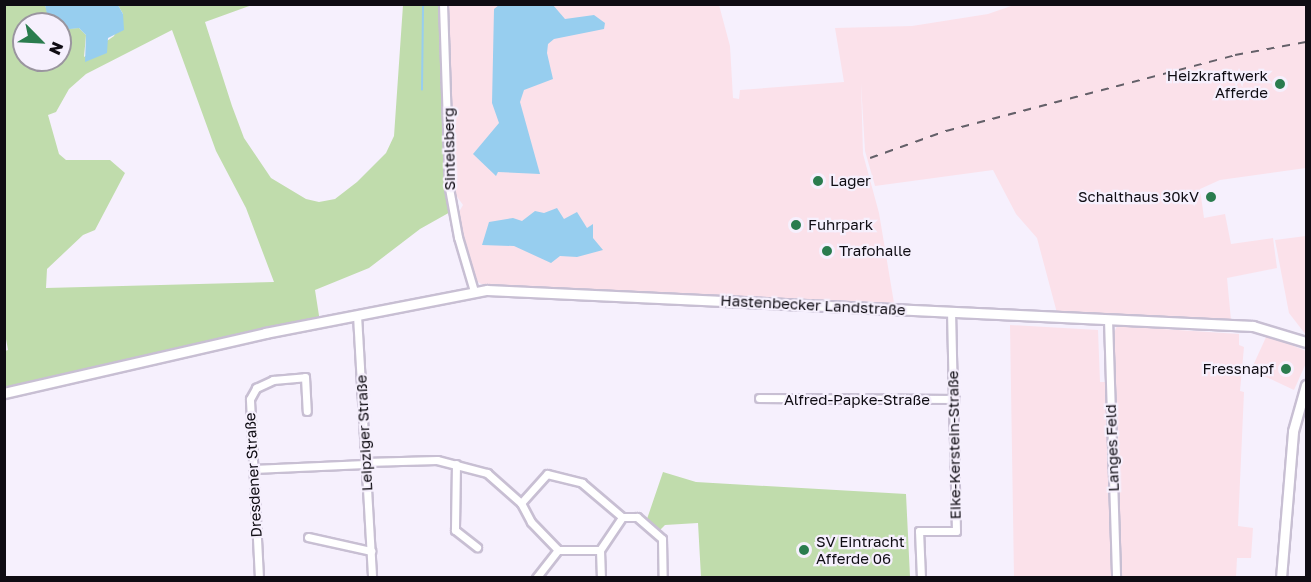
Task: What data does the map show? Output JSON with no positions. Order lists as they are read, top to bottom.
{
  "streets": {
    "main road": ["Hastenbecker Landstraße"],
    "street": [
      "Sintelsberg",
      "Alfred-Papke-Straße",
      "Leipziger Straße",
      "Eike-Kerstein-Straße",
      "Langes Feld",
      "Dresdener Straße"
    ]
  },
  "crossings": [
    ["Sintelsberg", "Hastenbecker Landstraße"],
    ["Hastenbecker Landstraße", "Leipziger Straße"],
    ["Hastenbecker Landstraße", "Eike-Kerstein-Straße"],
    ["Hastenbecker Landstraße", "Langes Feld"],
    ["Alfred-Papke-Straße", "Eike-Kerstein-Straße"]
  ],
  "places": [
    "Heizkraftwerk Afferde",
    "Lager",
    "Schalthaus 30kV",
    "Fuhrpark",
    "Trafohalle",
    "Fressnapf",
    "SV Eintracht Afferde 06"
  ],
  "north": "bottom right"
}
